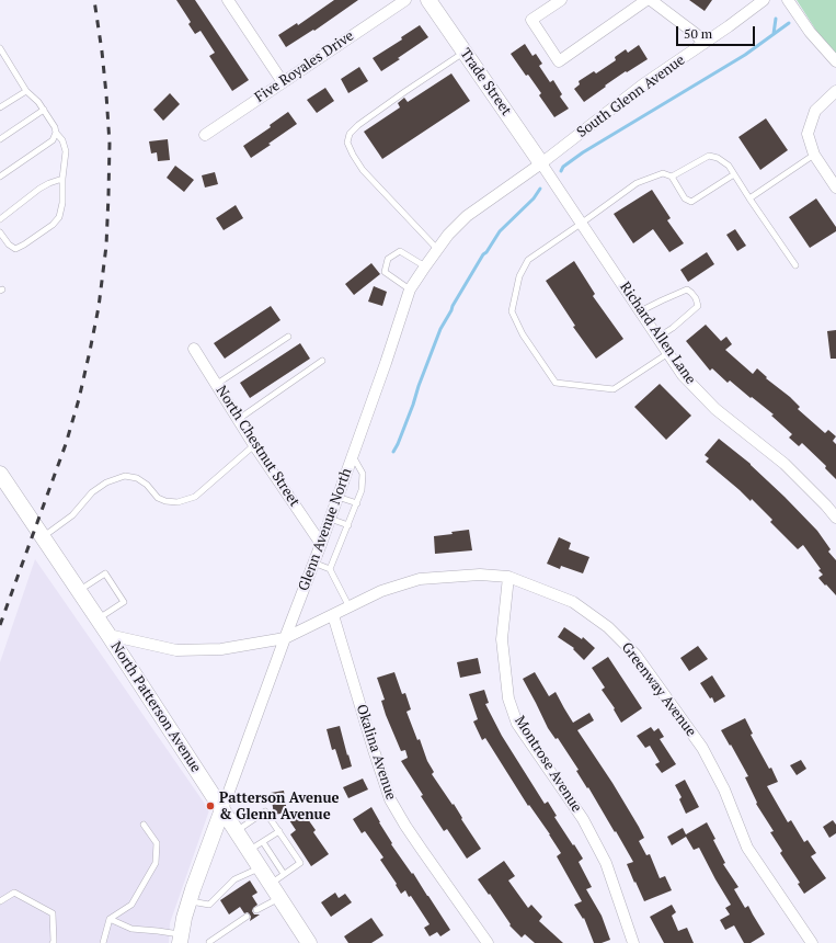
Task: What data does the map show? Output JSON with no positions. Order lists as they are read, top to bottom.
{
  "streets": {
    "main road": ["Trade Street", "Glenn Avenue North", "North Patterson Avenue"],
    "street": [
      "Five Royales Drive",
      "South Glenn Avenue",
      "Richard Allen Lane",
      "North Chestnut Street",
      "Greenway Avenue",
      "Okalina Avenue",
      "Montrose Avenue"
    ]
  },
  "crossings": [
    ["Trade Street", "South Glenn Avenue"],
    ["Trade Street", "Richard Allen Lane"],
    ["Trade Street", "Glenn Avenue North"],
    ["South Glenn Avenue", "Richard Allen Lane"],
    ["South Glenn Avenue", "Glenn Avenue North"],
    ["Richard Allen Lane", "Glenn Avenue North"],
    ["North Chestnut Street", "Glenn Avenue North"],
    ["Glenn Avenue North", "Greenway Avenue"],
    ["Glenn Avenue North", "North Patterson Avenue"],
    ["Greenway Avenue", "North Patterson Avenue"],
    ["Greenway Avenue", "Okalina Avenue"],
    ["Greenway Avenue", "Montrose Avenue"]
  ],
  "places": ["Patterson Avenue & Glenn Avenue"],
  "scale_bar": "50 m"
}
